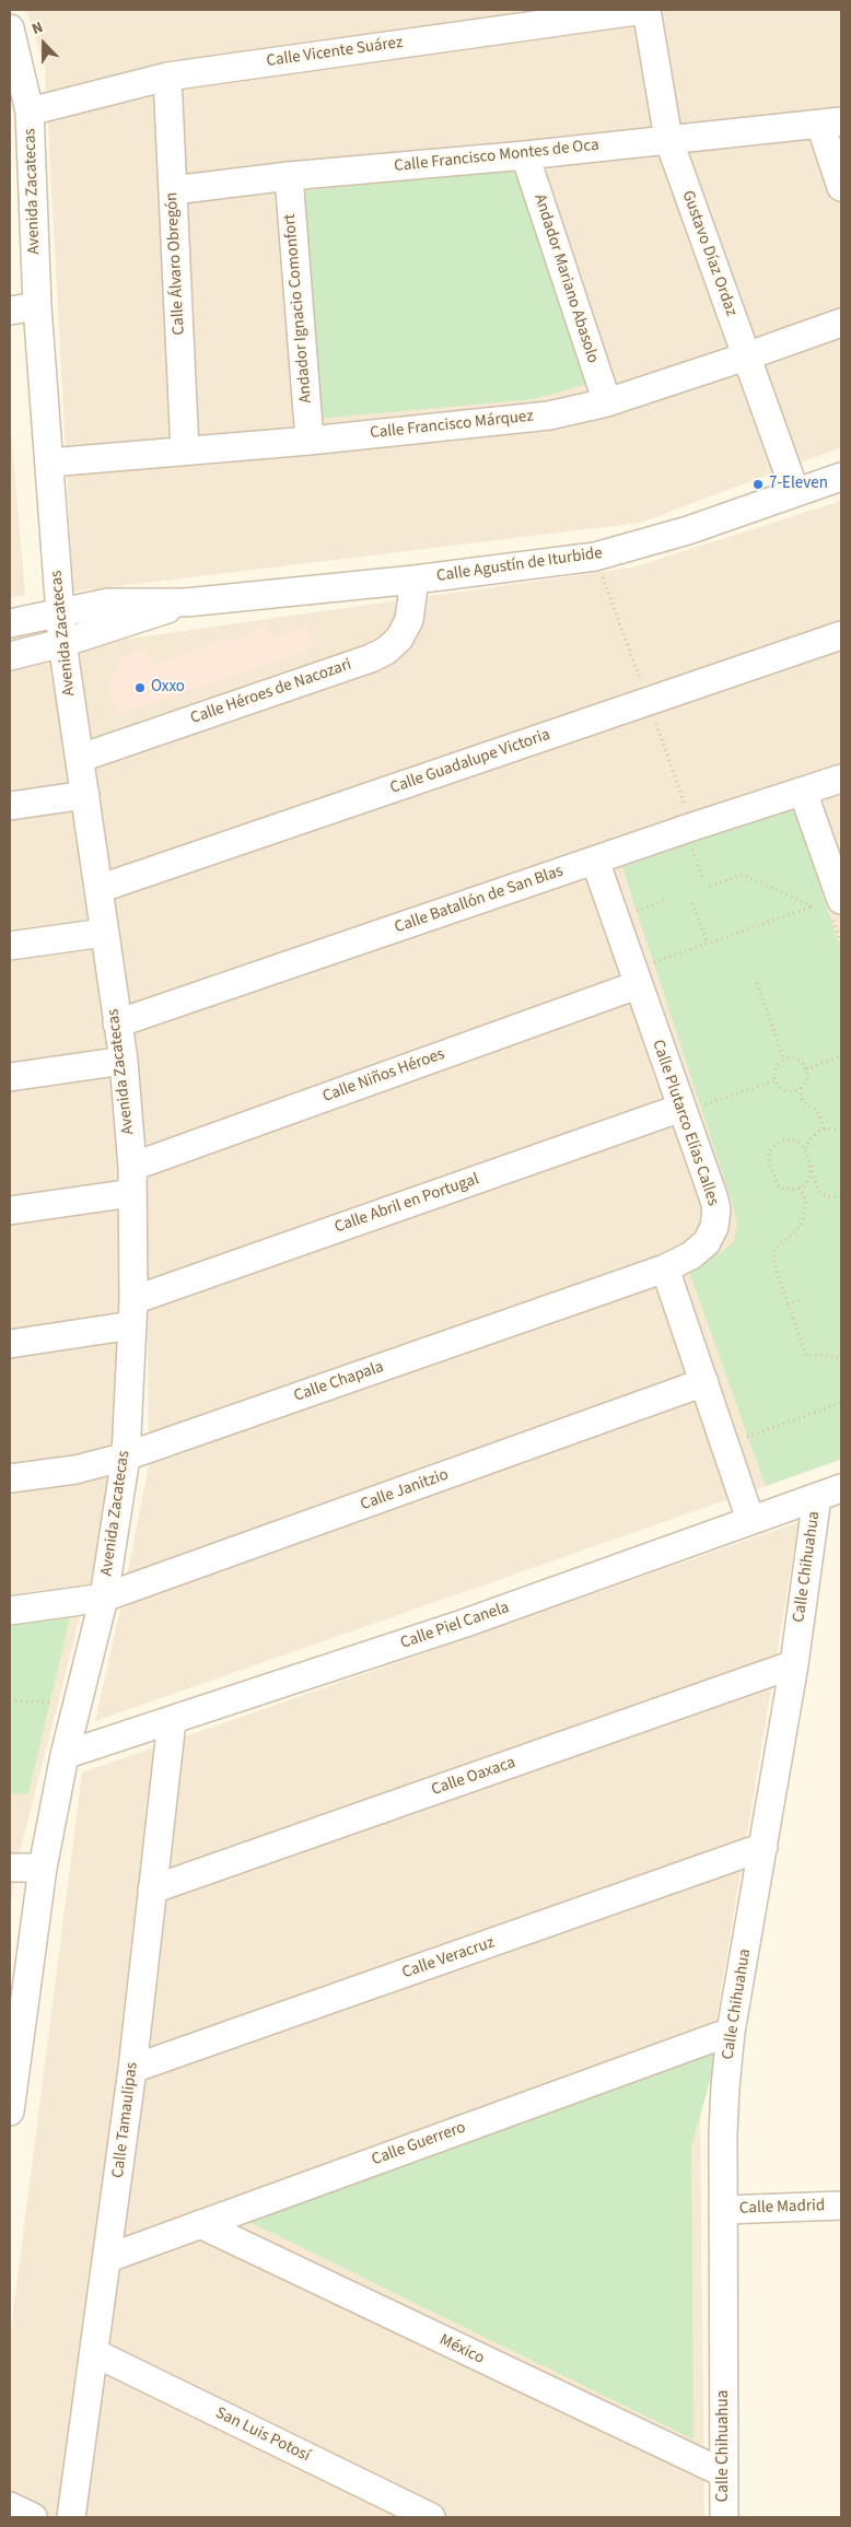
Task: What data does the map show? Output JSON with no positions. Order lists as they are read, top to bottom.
{
  "streets": {
    "street": [
      "Calle Vicente Suárez",
      "Calle Francisco Montes de Oca",
      "Avenida Zacatecas",
      "Gustavo Díaz Ordaz",
      "Calle Álvaro Obregón",
      "Andador Mariano Abasolo",
      "Andador Ignacio Comonfort",
      "Calle Francisco Márquez",
      "Calle Agustín de Iturbide",
      "Calle Héroes de Nacozari",
      "Calle Guadalupe Victoria",
      "Calle Batallón de San Blas",
      "Calle Niños Héroes",
      "Calle Plutarco Elías Calles",
      "Calle Abril en Portugal",
      "Calle Chapala",
      "Calle Janitzio",
      "Calle Chihuahua",
      "Calle Piel Canela",
      "Calle Oaxaca",
      "Calle Veracruz",
      "Calle Tamaulipas",
      "Calle Guerrero",
      "Calle Madrid",
      "México",
      "San Luis Potosí"
    ]
  },
  "crossings": [
    ["Calle Vicente Suárez", "Avenida Zacatecas"],
    ["Calle Vicente Suárez", "Gustavo Díaz Ordaz"],
    ["Calle Vicente Suárez", "Calle Álvaro Obregón"],
    ["Calle Francisco Montes de Oca", "Gustavo Díaz Ordaz"],
    ["Calle Francisco Montes de Oca", "Calle Álvaro Obregón"],
    ["Calle Francisco Montes de Oca", "Andador Mariano Abasolo"],
    ["Calle Francisco Montes de Oca", "Andador Ignacio Comonfort"],
    ["Avenida Zacatecas", "Calle Francisco Márquez"],
    ["Avenida Zacatecas", "Calle Agustín de Iturbide"],
    ["Avenida Zacatecas", "Calle Héroes de Nacozari"],
    ["Avenida Zacatecas", "Calle Guadalupe Victoria"],
    ["Avenida Zacatecas", "Calle Batallón de San Blas"],
    ["Avenida Zacatecas", "Calle Niños Héroes"],
    ["Avenida Zacatecas", "Calle Abril en Portugal"],
    ["Avenida Zacatecas", "Calle Chapala"],
    ["Avenida Zacatecas", "Calle Janitzio"],
    ["Avenida Zacatecas", "Calle Piel Canela"],
    ["Gustavo Díaz Ordaz", "Calle Francisco Márquez"],
    ["Gustavo Díaz Ordaz", "Calle Agustín de Iturbide"],
    ["Calle Álvaro Obregón", "Calle Francisco Márquez"],
    ["Andador Mariano Abasolo", "Calle Francisco Márquez"],
    ["Andador Ignacio Comonfort", "Calle Francisco Márquez"],
    ["Calle Agustín de Iturbide", "Calle Héroes de Nacozari"],
    ["Calle Batallón de San Blas", "Calle Plutarco Elías Calles"],
    ["Calle Niños Héroes", "Calle Plutarco Elías Calles"],
    ["Calle Plutarco Elías Calles", "Calle Abril en Portugal"],
    ["Calle Plutarco Elías Calles", "Calle Chapala"],
    ["Calle Chihuahua", "Calle Piel Canela"],
    ["Calle Chihuahua", "Calle Oaxaca"],
    ["Calle Chihuahua", "Calle Veracruz"],
    ["Calle Chihuahua", "Calle Guerrero"],
    ["Calle Chihuahua", "Calle Madrid"],
    ["Calle Chihuahua", "México"],
    ["Calle Piel Canela", "Calle Tamaulipas"],
    ["Calle Oaxaca", "Calle Tamaulipas"],
    ["Calle Veracruz", "Calle Tamaulipas"],
    ["Calle Tamaulipas", "Calle Guerrero"],
    ["Calle Tamaulipas", "San Luis Potosí"],
    ["Calle Guerrero", "México"]
  ],
  "places": ["7-Eleven", "Oxxo"],
  "north": "top"
}
